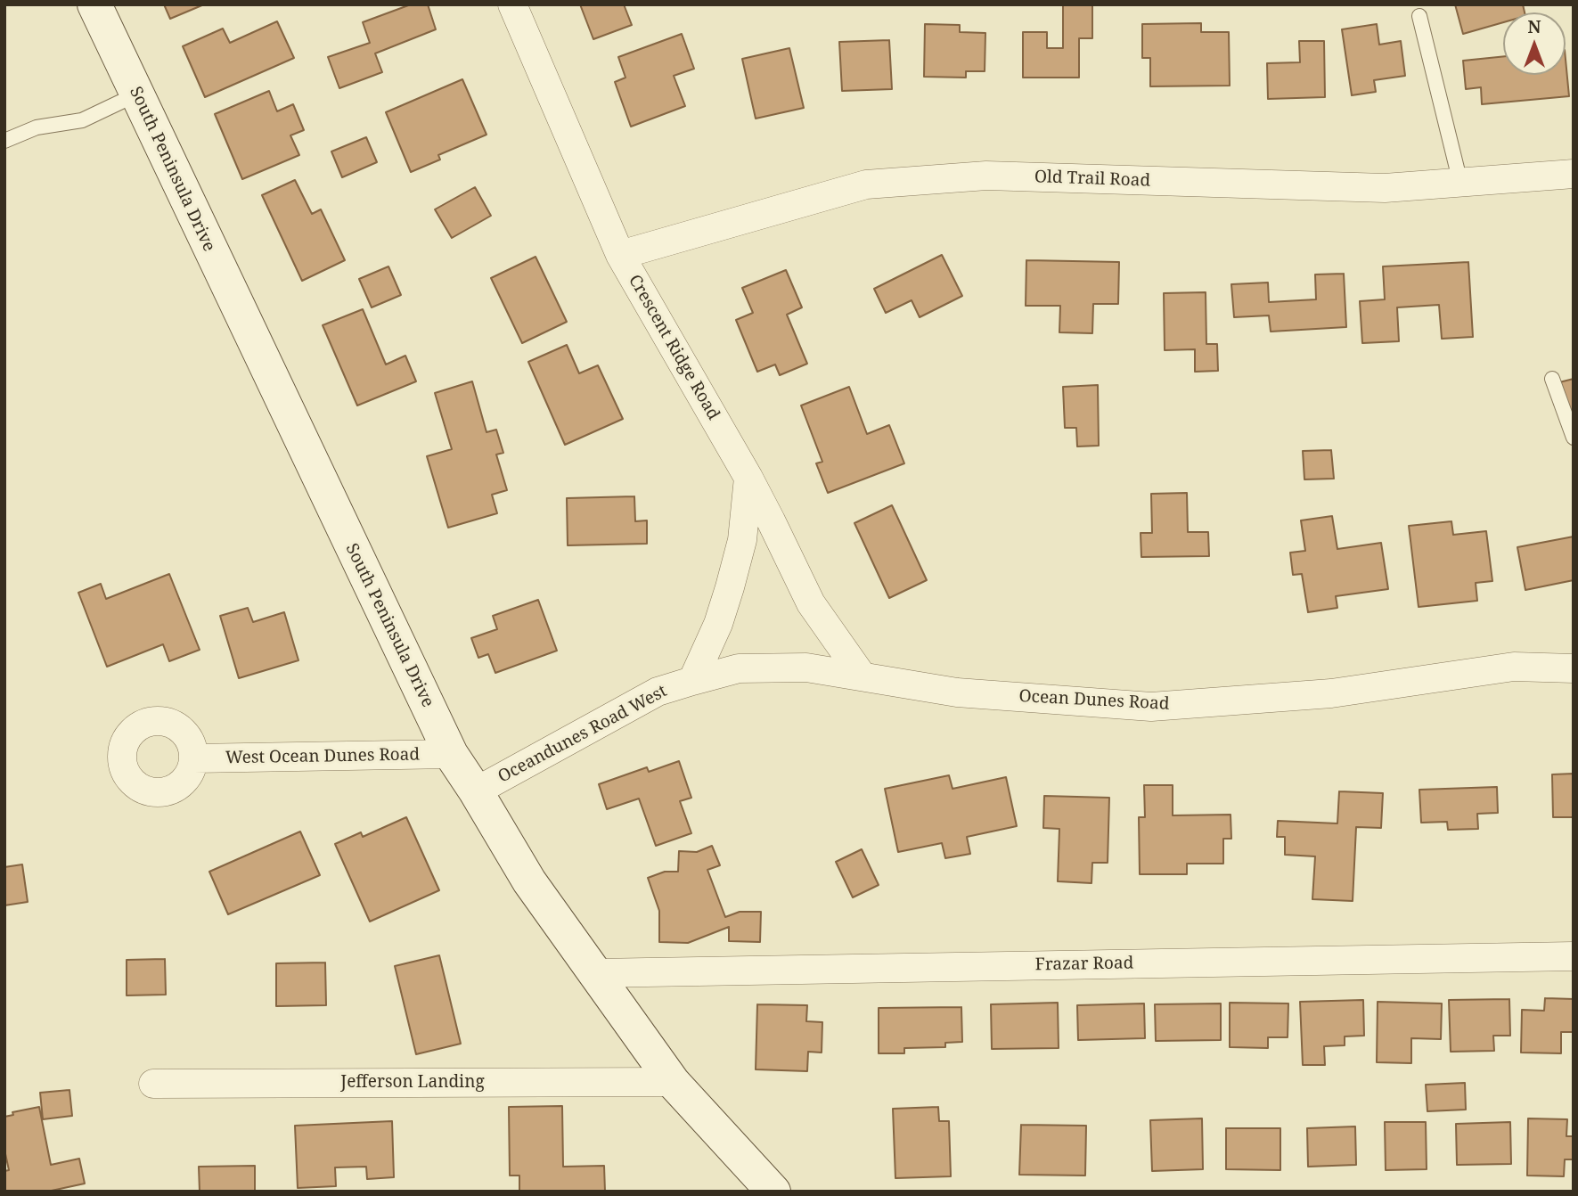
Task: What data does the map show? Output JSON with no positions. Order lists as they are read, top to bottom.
{
  "streets": {
    "main road": ["South Peninsula Drive"],
    "street": [
      "Old Trail Road",
      "Crescent Ridge Road",
      "Ocean Dunes Road",
      "Oceandunes Road West",
      "West Ocean Dunes Road",
      "Frazar Road",
      "Jefferson Landing"
    ]
  },
  "crossings": [
    ["South Peninsula Drive", "Oceandunes Road West"],
    ["South Peninsula Drive", "West Ocean Dunes Road"],
    ["South Peninsula Drive", "Frazar Road"],
    ["South Peninsula Drive", "Jefferson Landing"],
    ["Old Trail Road", "Crescent Ridge Road"],
    ["Crescent Ridge Road", "Ocean Dunes Road"],
    ["Ocean Dunes Road", "Oceandunes Road West"]
  ],
  "north": "top"
}
